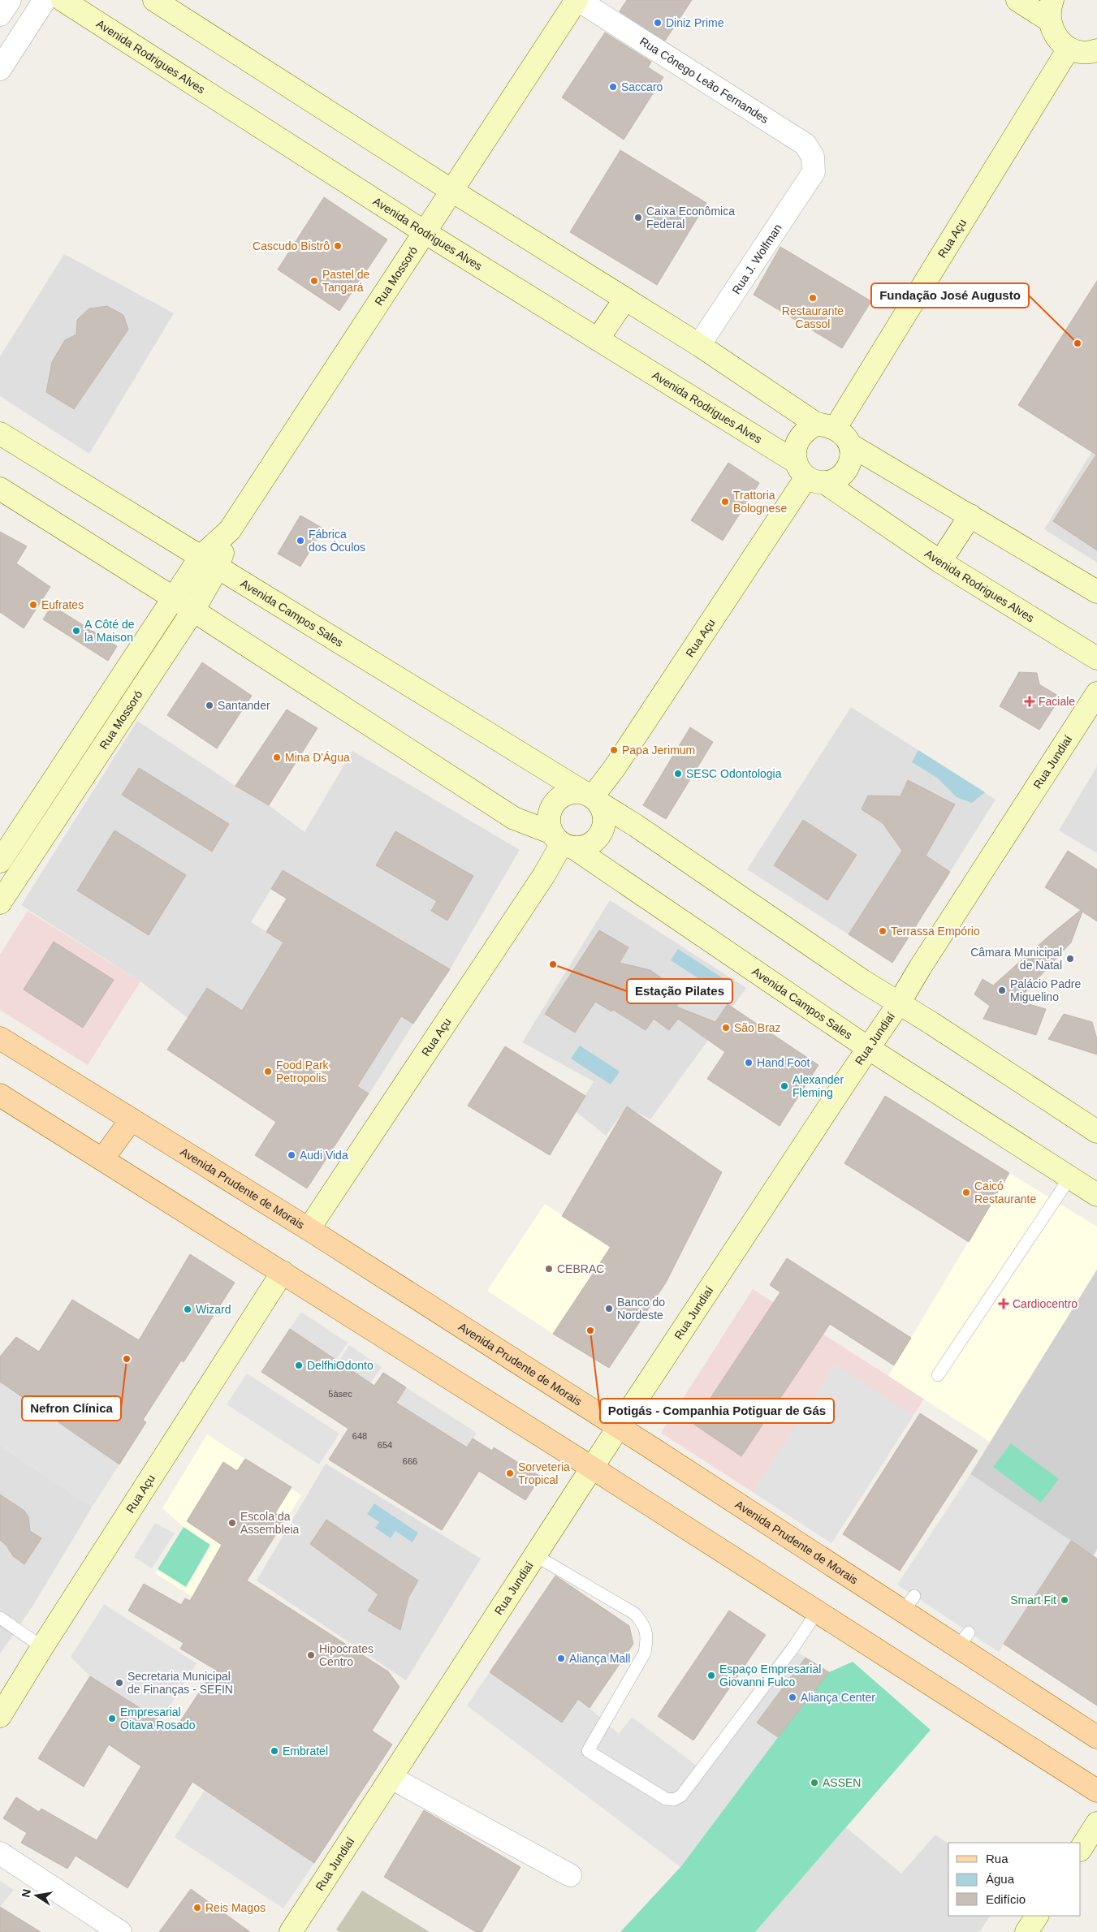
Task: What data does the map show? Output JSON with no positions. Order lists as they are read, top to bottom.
{
  "streets": {
    "main road": ["Avenida Prudente de Morais"],
    "street": [
      "Avenida Rodrigues Alves",
      "Rua Cônego Leão Fernandes",
      "Rua Açu",
      "Rua J. Wolfman",
      "Rua Mossoró",
      "Avenida Campos Sales",
      "Rua Jundiaí"
    ]
  },
  "crossings": [
    ["Avenida Rodrigues Alves", "Rua Açu"],
    ["Avenida Rodrigues Alves", "Rua Mossoró"],
    ["Rua Cônego Leão Fernandes", "Rua J. Wolfman"],
    ["Rua Cônego Leão Fernandes", "Rua Mossoró"],
    ["Rua Açu", "Avenida Campos Sales"],
    ["Rua Açu", "Avenida Prudente de Morais"],
    ["Rua Mossoró", "Avenida Campos Sales"],
    ["Avenida Campos Sales", "Rua Jundiaí"],
    ["Rua Jundiaí", "Avenida Prudente de Morais"]
  ],
  "places": {
    "other": [
      "Diniz Prime",
      "Saccaro",
      "Caixa Econômica Federal",
      "Cascudo Bistrô",
      "Pastel de Tangará",
      "Restaurante Cassol",
      "Fundação José Augusto",
      "Trattoria Bolognese",
      "Fábrica dos Óculos",
      "Eufrates",
      "A Côté de la Maison",
      "Santander",
      "Papa Jerimum",
      "Mina D'Água",
      "SESC Odontologia",
      "Terrassa Empório",
      "Câmara Municipal de Natal",
      "Estação Pilates",
      "Palácio Padre Miguelino",
      "São Braz",
      "Hand Foot",
      "Food Park Petropolis",
      "Alexander Fleming",
      "Audi Vida",
      "Caicó Restaurante",
      "CEBRAC",
      "Banco do Nordeste",
      "Wizard",
      "Potigás - Companhia Potiguar de Gás",
      "Nefron Clínica",
      "DelfhiOdonto",
      "Sorveteria Tropical",
      "Escola da Assembleia",
      "Smart Fit",
      "Hipocrates Centro",
      "Aliança Mall",
      "Espaço Empresarial Giovanni Fulco",
      "Secretaria Municipal de Finanças - SEFIN",
      "Aliança Center",
      "Empresarial Oitava Rosado",
      "Embratel",
      "ASSEN",
      "Reis Magos"
    ],
    "health": ["Faciale", "Cardiocentro"]
  },
  "house_numbers": [
    "5àsec",
    "648",
    "654",
    "666"
  ],
  "legend": ["Rua", "Água", "Edifício"],
  "north": "left"
}
